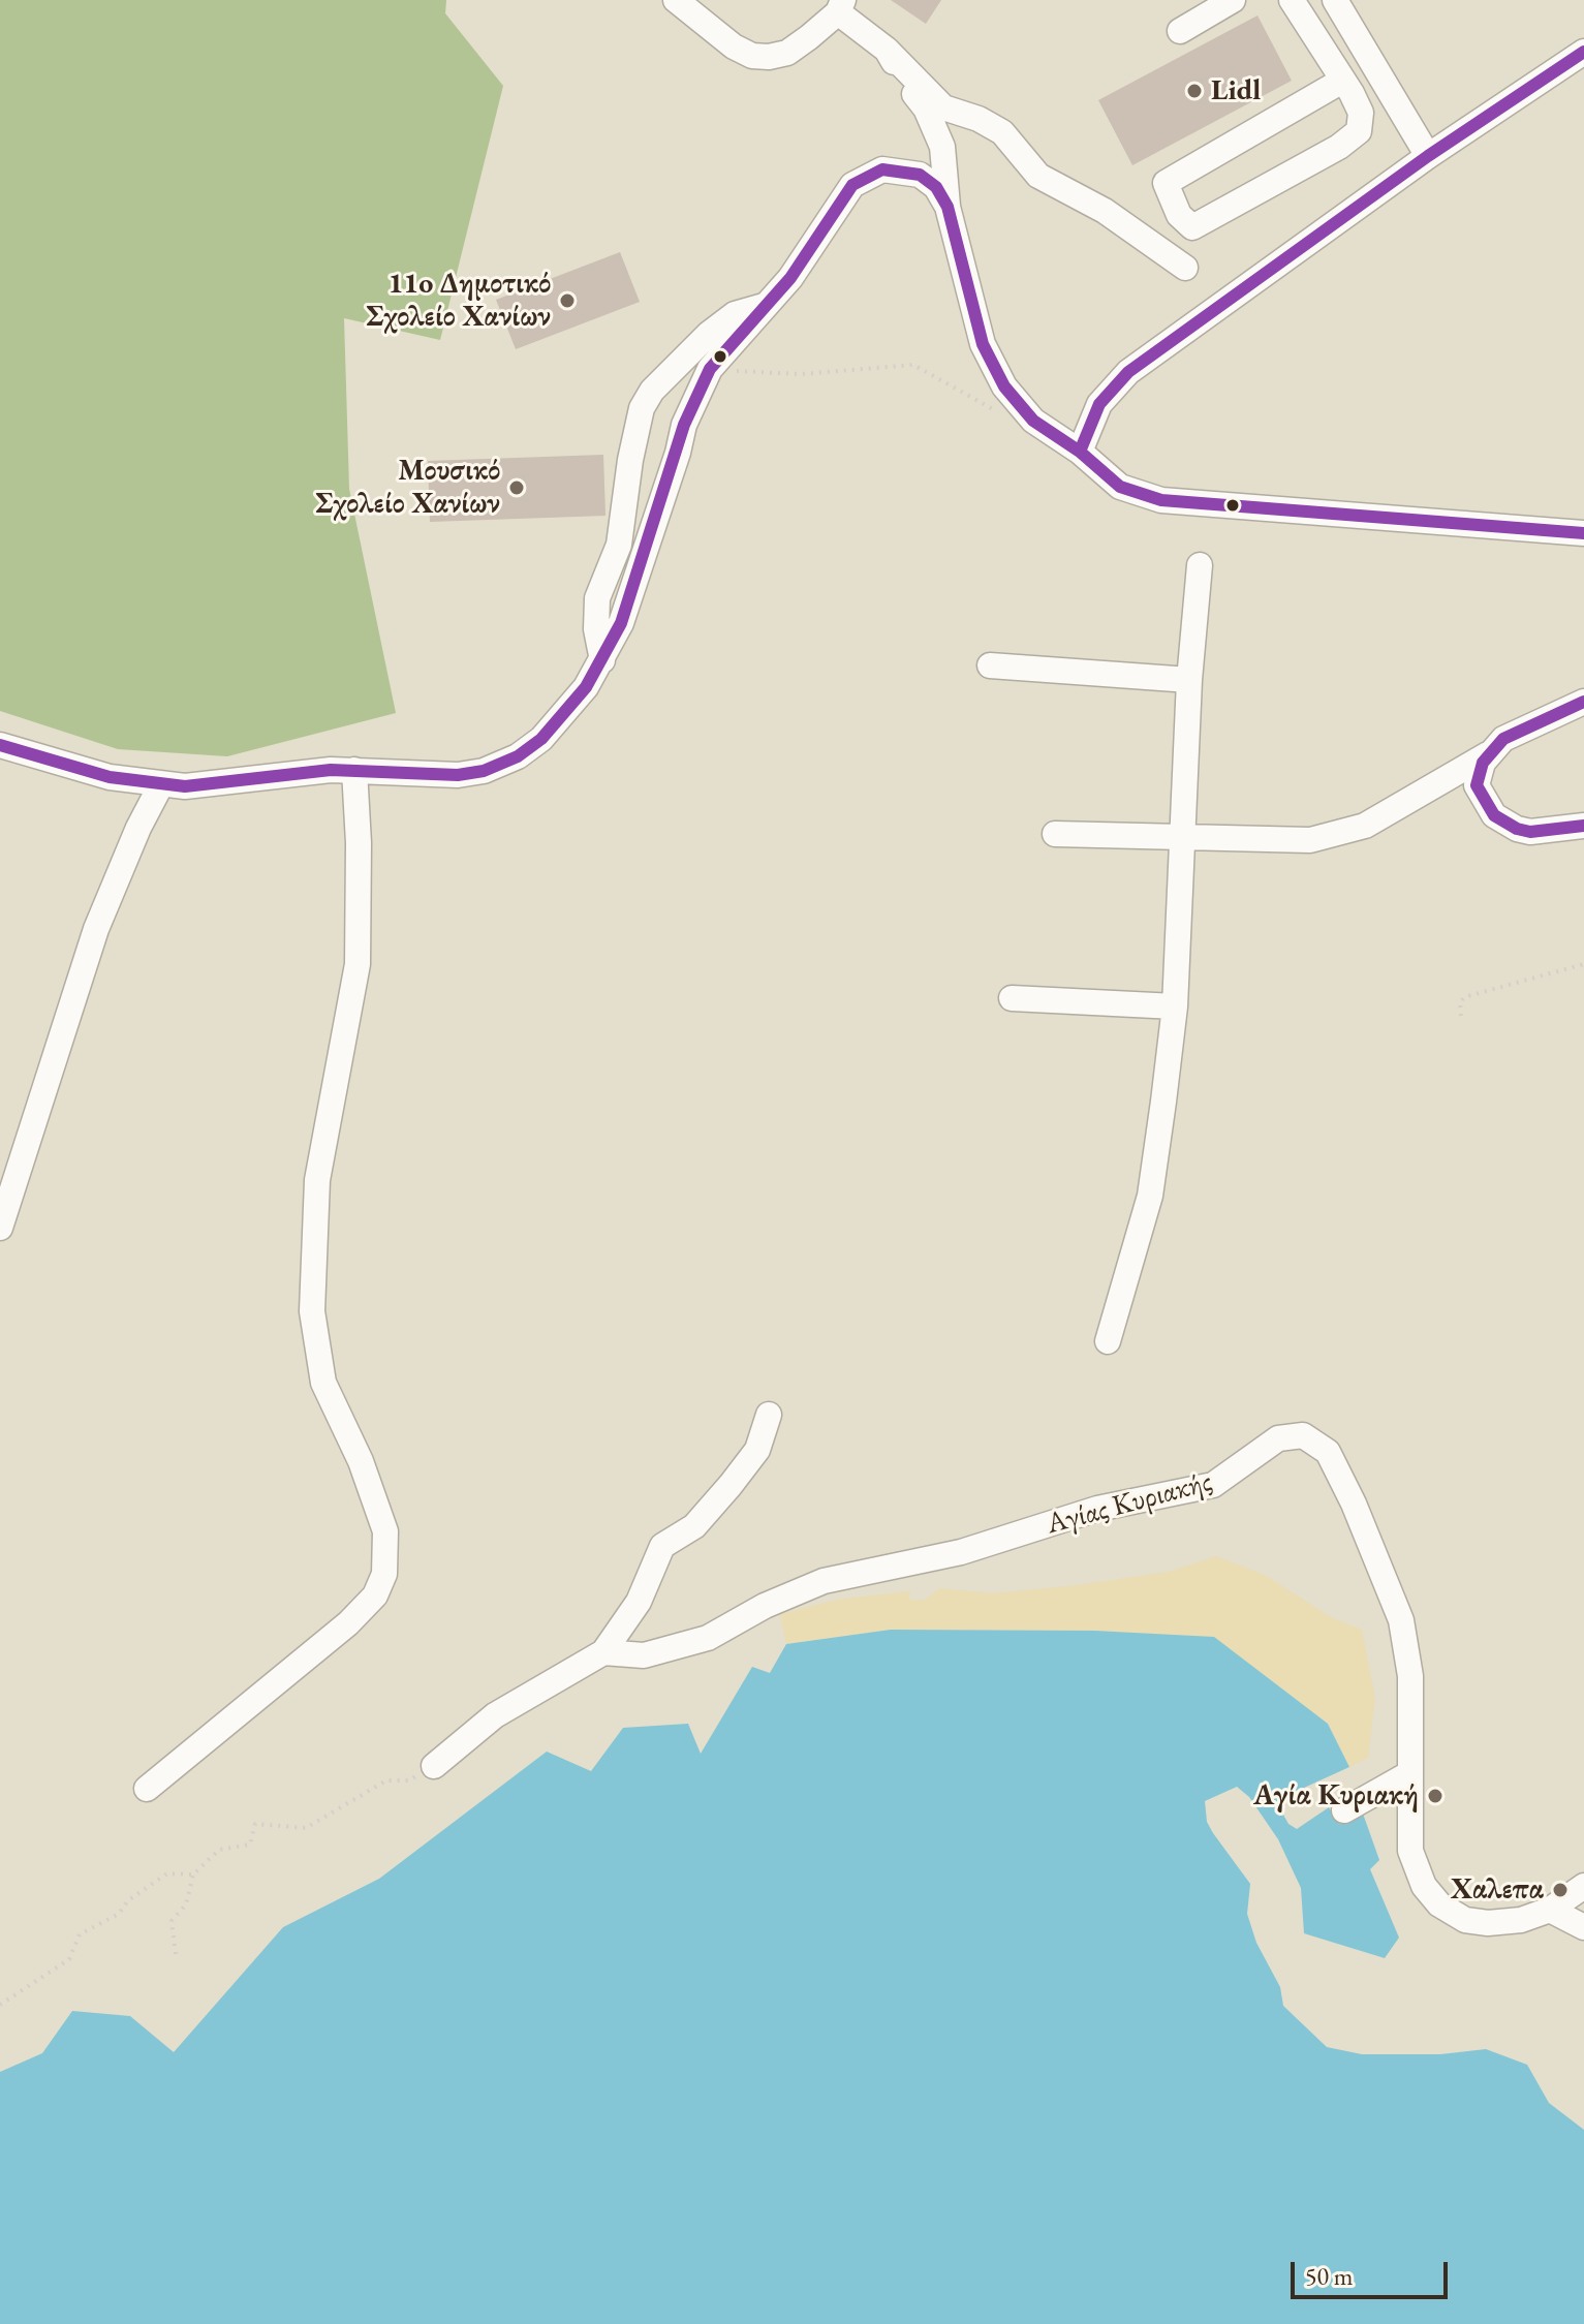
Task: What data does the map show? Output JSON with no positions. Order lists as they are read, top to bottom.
{
  "streets": {
    "street": ["Αγίας Κυριακής"]
  },
  "places": [
    "Lidl",
    "11o Δημοτικό Σχολείο Χανίων",
    "Μουσικό Σχολείο Χανίων",
    "Αγία Κυριακή",
    "Χαλεπα"
  ],
  "scale_bar": "50 m"
}
